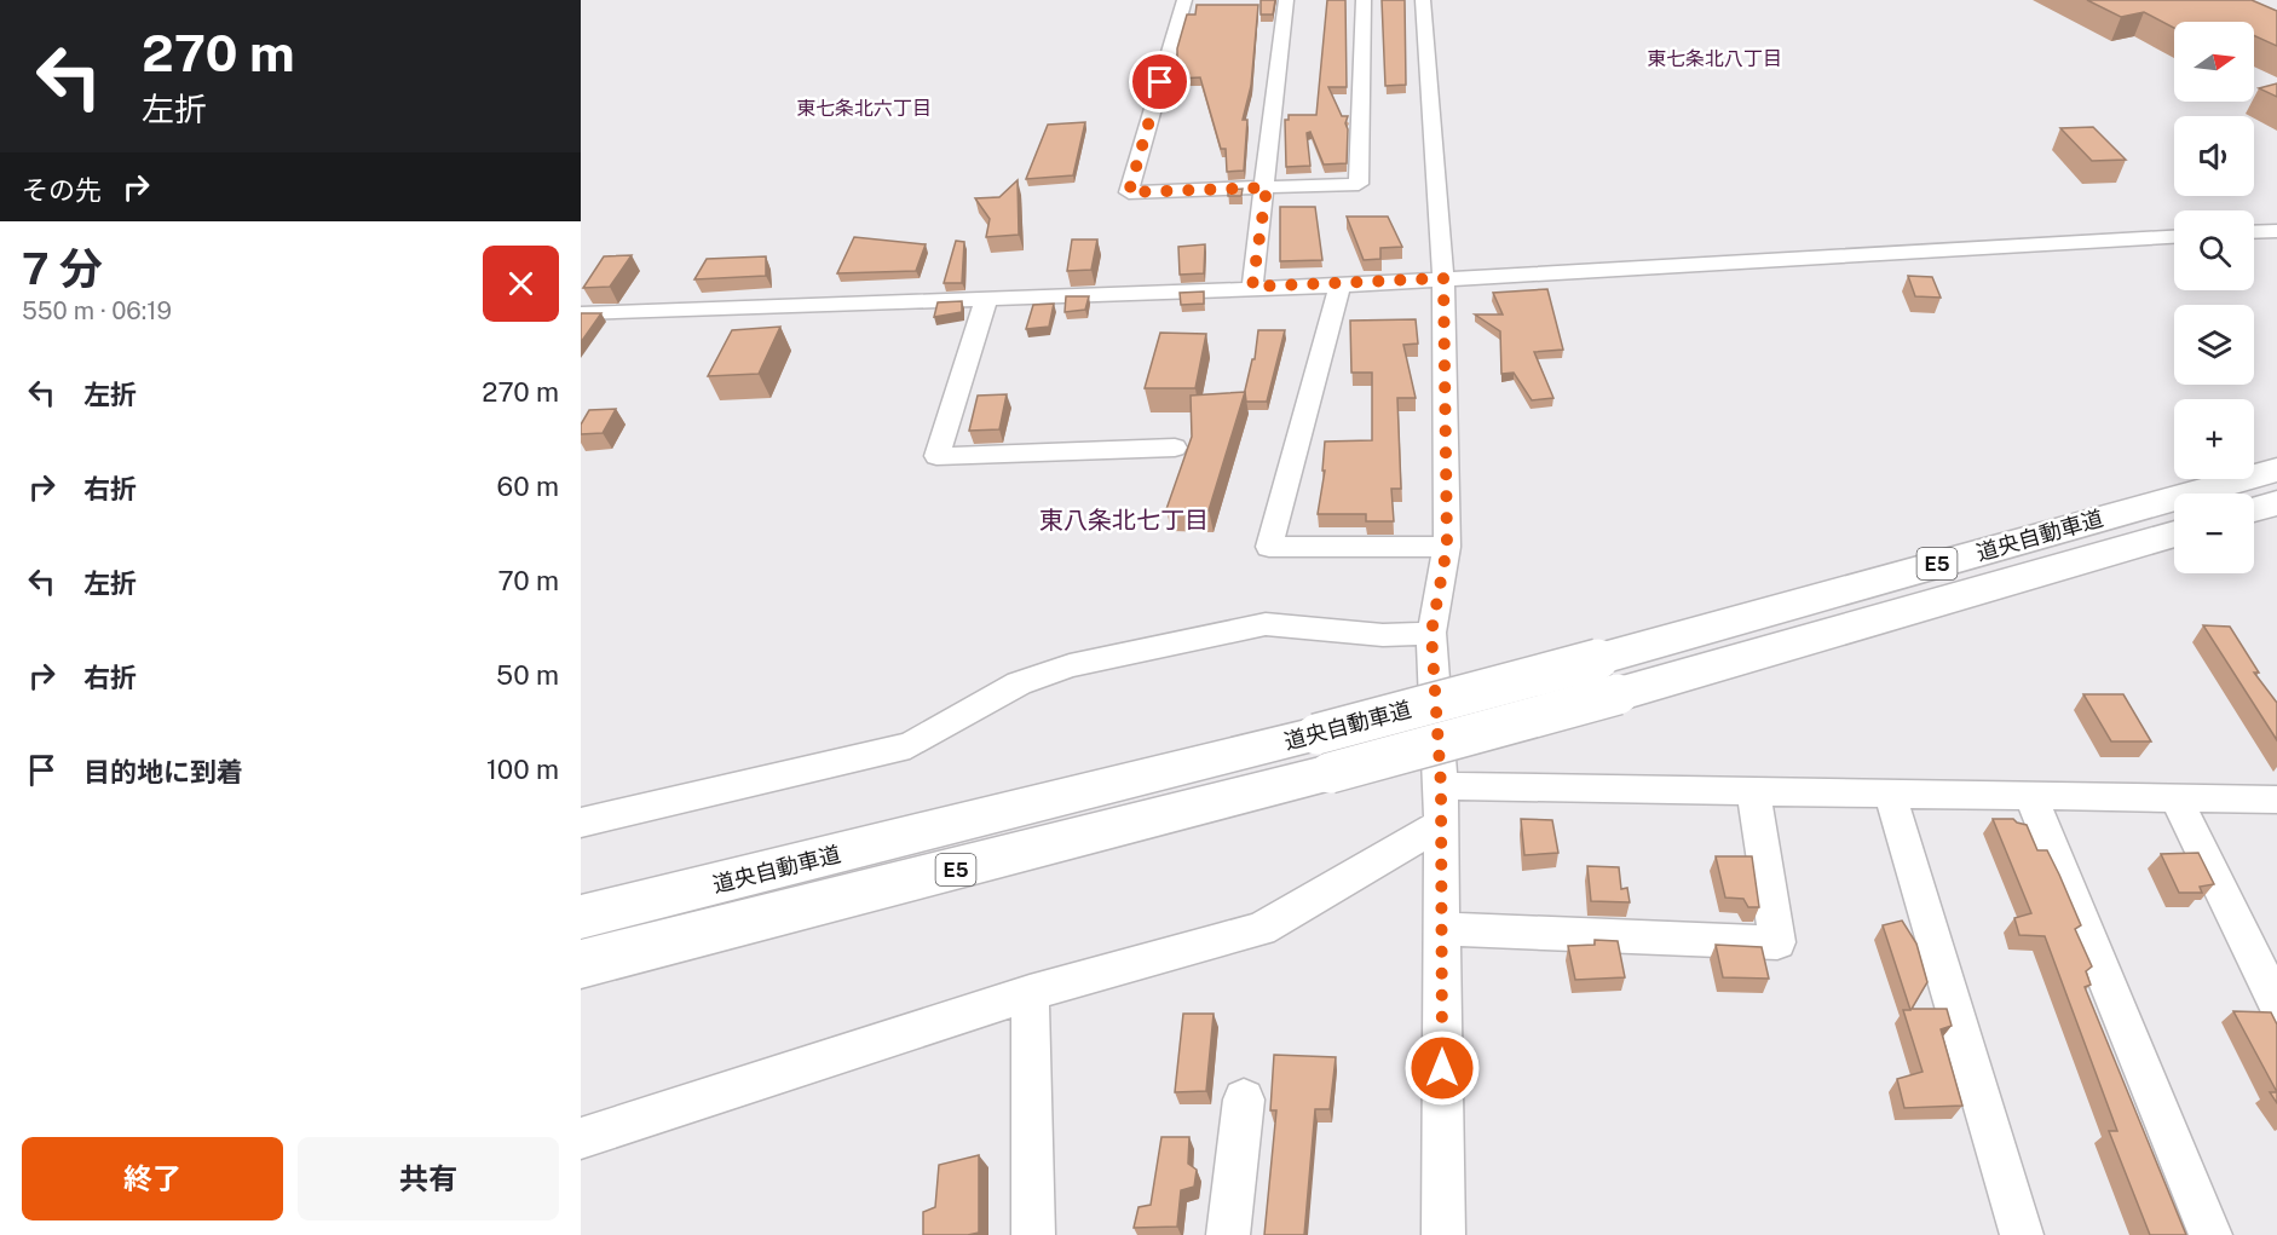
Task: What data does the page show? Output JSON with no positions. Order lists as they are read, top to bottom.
{
  "streets": {
    "highway": ["道央自動車道", "E5"]
  },
  "districts": ["東七条北八丁目", "東七条北六丁目", "東八条北七丁目"],
  "north": "right",
  "page": {
    "turn": ["270 m", "左折"],
    "map_buttons": ["+", "−"],
    "then": "その先",
    "heading": ["7 分", "550 m · 06:19"],
    "list": [
      {
        "name": "左折",
        "value": "270 m"
      },
      {
        "name": "右折",
        "value": "60 m"
      },
      {
        "name": "左折",
        "value": "70 m"
      },
      {
        "name": "右折",
        "value": "50 m"
      },
      {
        "name": "目的地に到着",
        "value": "100 m"
      }
    ],
    "buttons": ["終了", "共有"]
  }
}
